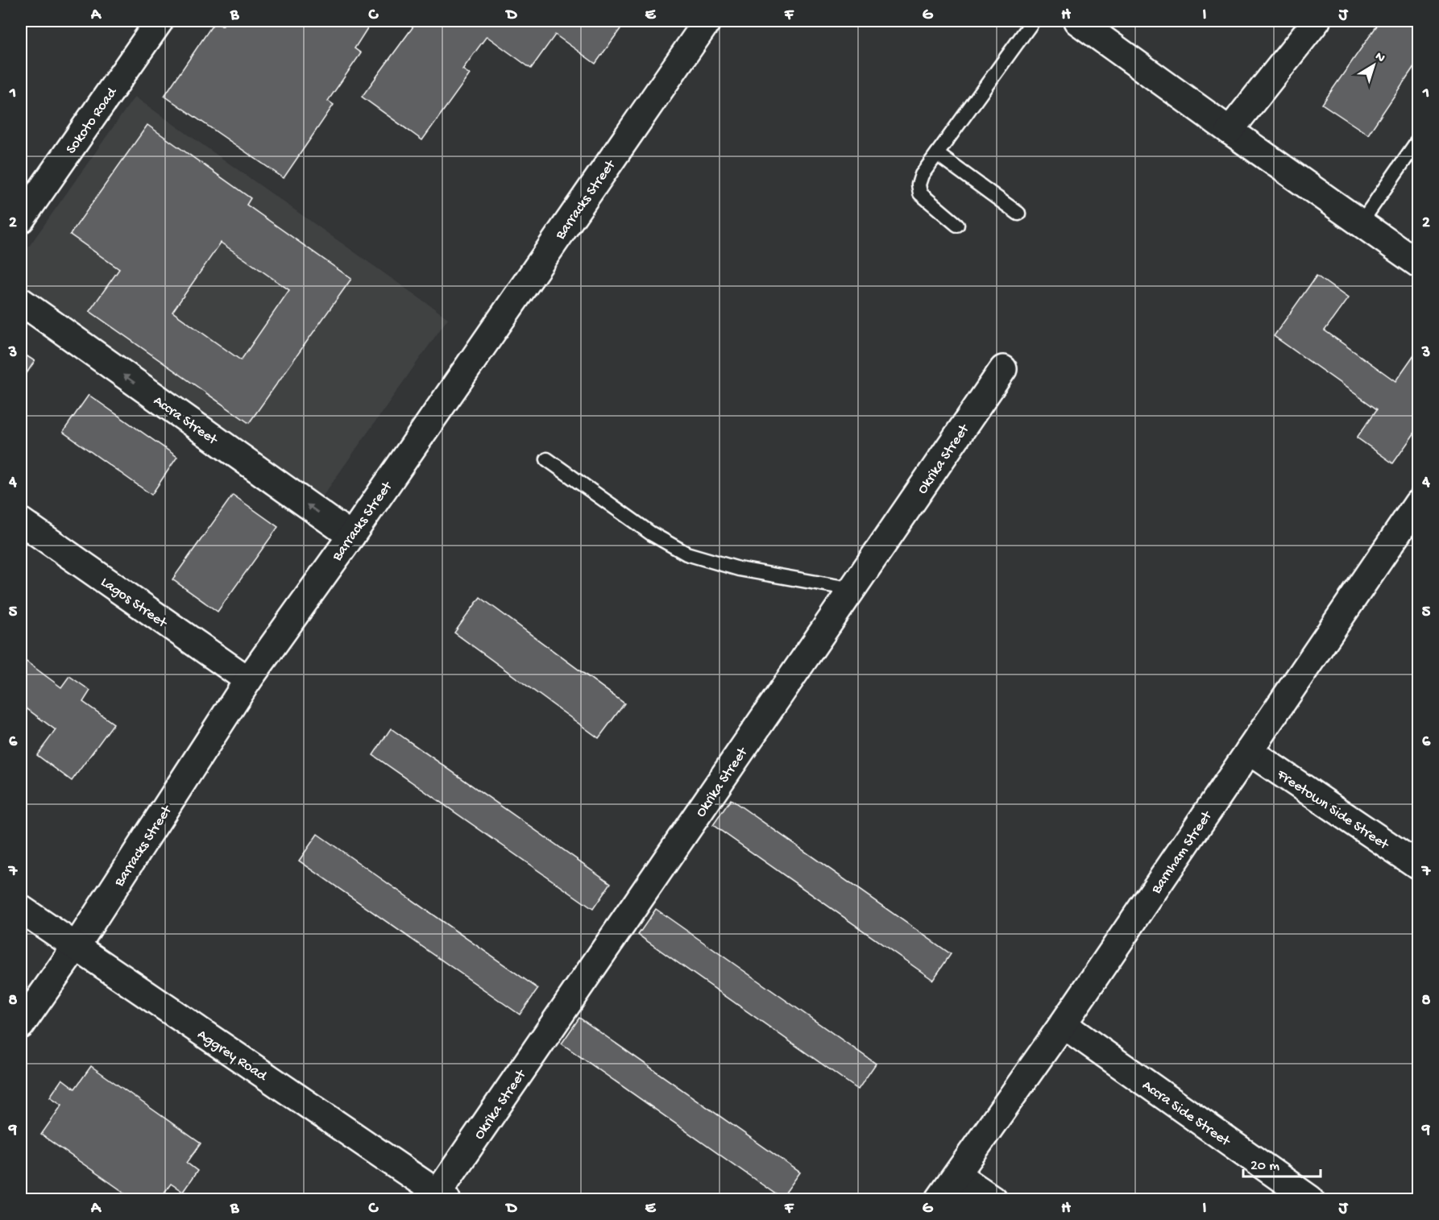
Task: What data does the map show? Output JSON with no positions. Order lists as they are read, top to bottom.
{
  "streets": {
    "street": [
      "Sokoto Road",
      "Barracks Street",
      "Accra Street",
      "Okrika Street",
      "Lagos Street",
      "Freetown Side Street",
      "Barnham Street",
      "Aggrey Road",
      "Accra Side Street"
    ]
  },
  "crossings": [
    ["Barracks Street", "Accra Street"],
    ["Barracks Street", "Lagos Street"],
    ["Barracks Street", "Aggrey Road"],
    ["Okrika Street", "Aggrey Road"],
    ["Freetown Side Street", "Barnham Street"],
    ["Barnham Street", "Accra Side Street"]
  ],
  "one_way": ["Accra Street"],
  "scale_bar": "20 m",
  "north": "top right",
  "grid": {
    "columns": [
      "A",
      "B",
      "C",
      "D",
      "E",
      "F",
      "G",
      "H",
      "I",
      "J"
    ],
    "rows": [
      "1",
      "2",
      "3",
      "4",
      "5",
      "6",
      "7",
      "8",
      "9"
    ]
  }
}
